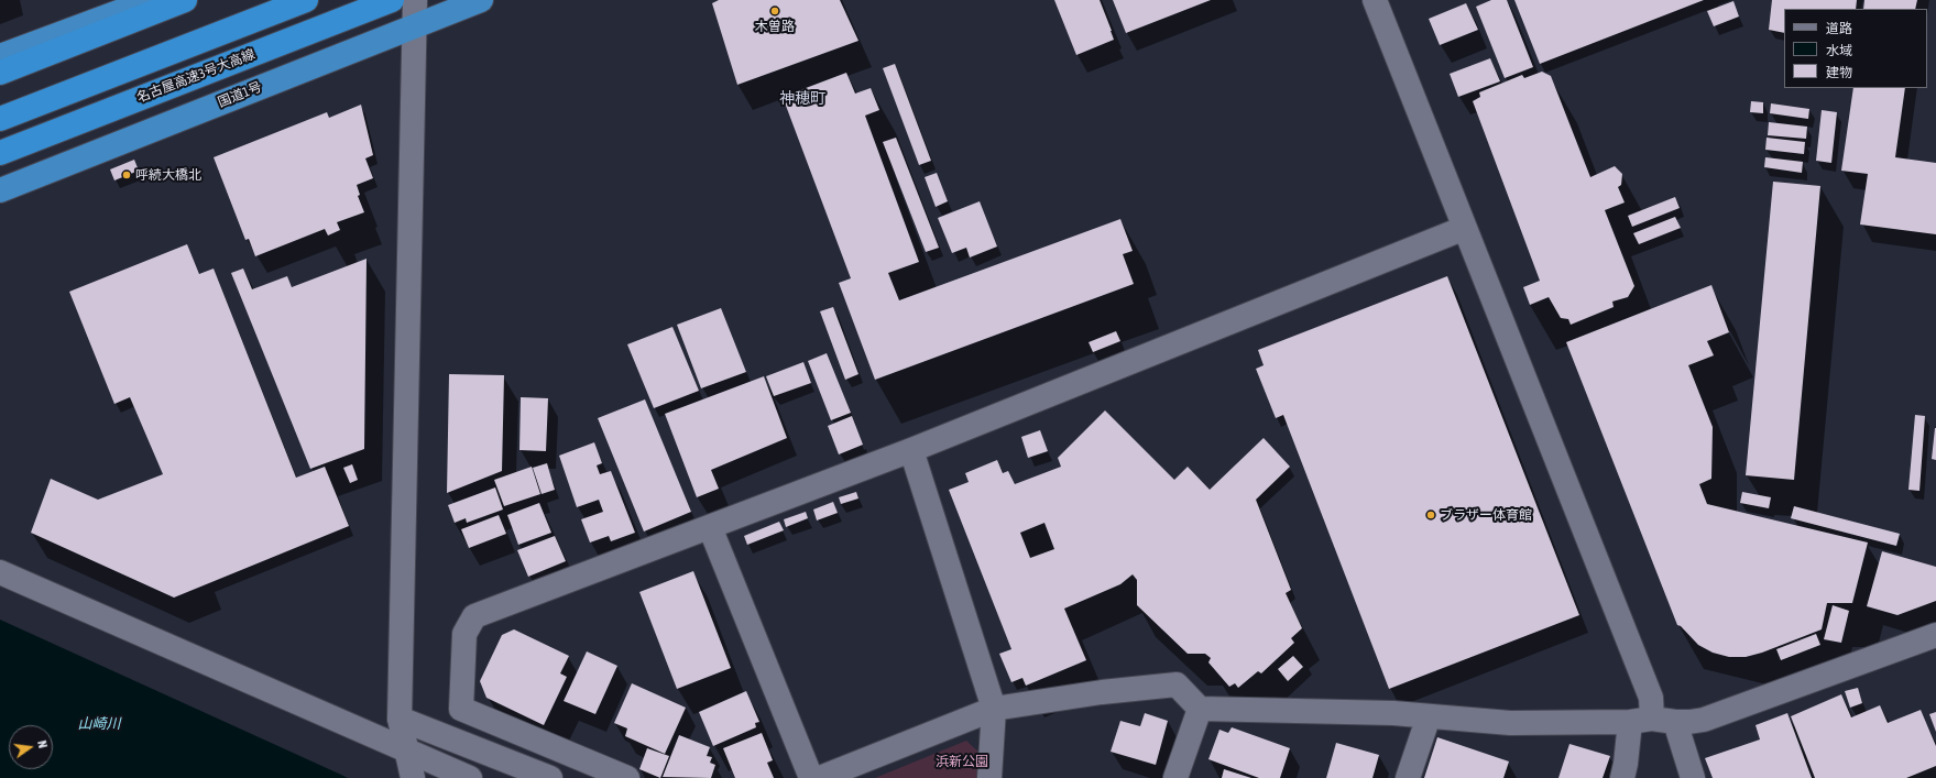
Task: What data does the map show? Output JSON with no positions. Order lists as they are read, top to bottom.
{
  "streets": {
    "highway": ["名古屋高速3号大高線", "国道1号"]
  },
  "districts": ["神穂町"],
  "water": ["山崎川"],
  "parks": ["浜新公園"],
  "places": ["木曽路", "呼続大橋北", "ブラザー体育館"],
  "legend": ["道路", "水域", "建物"],
  "north": "right"
}
